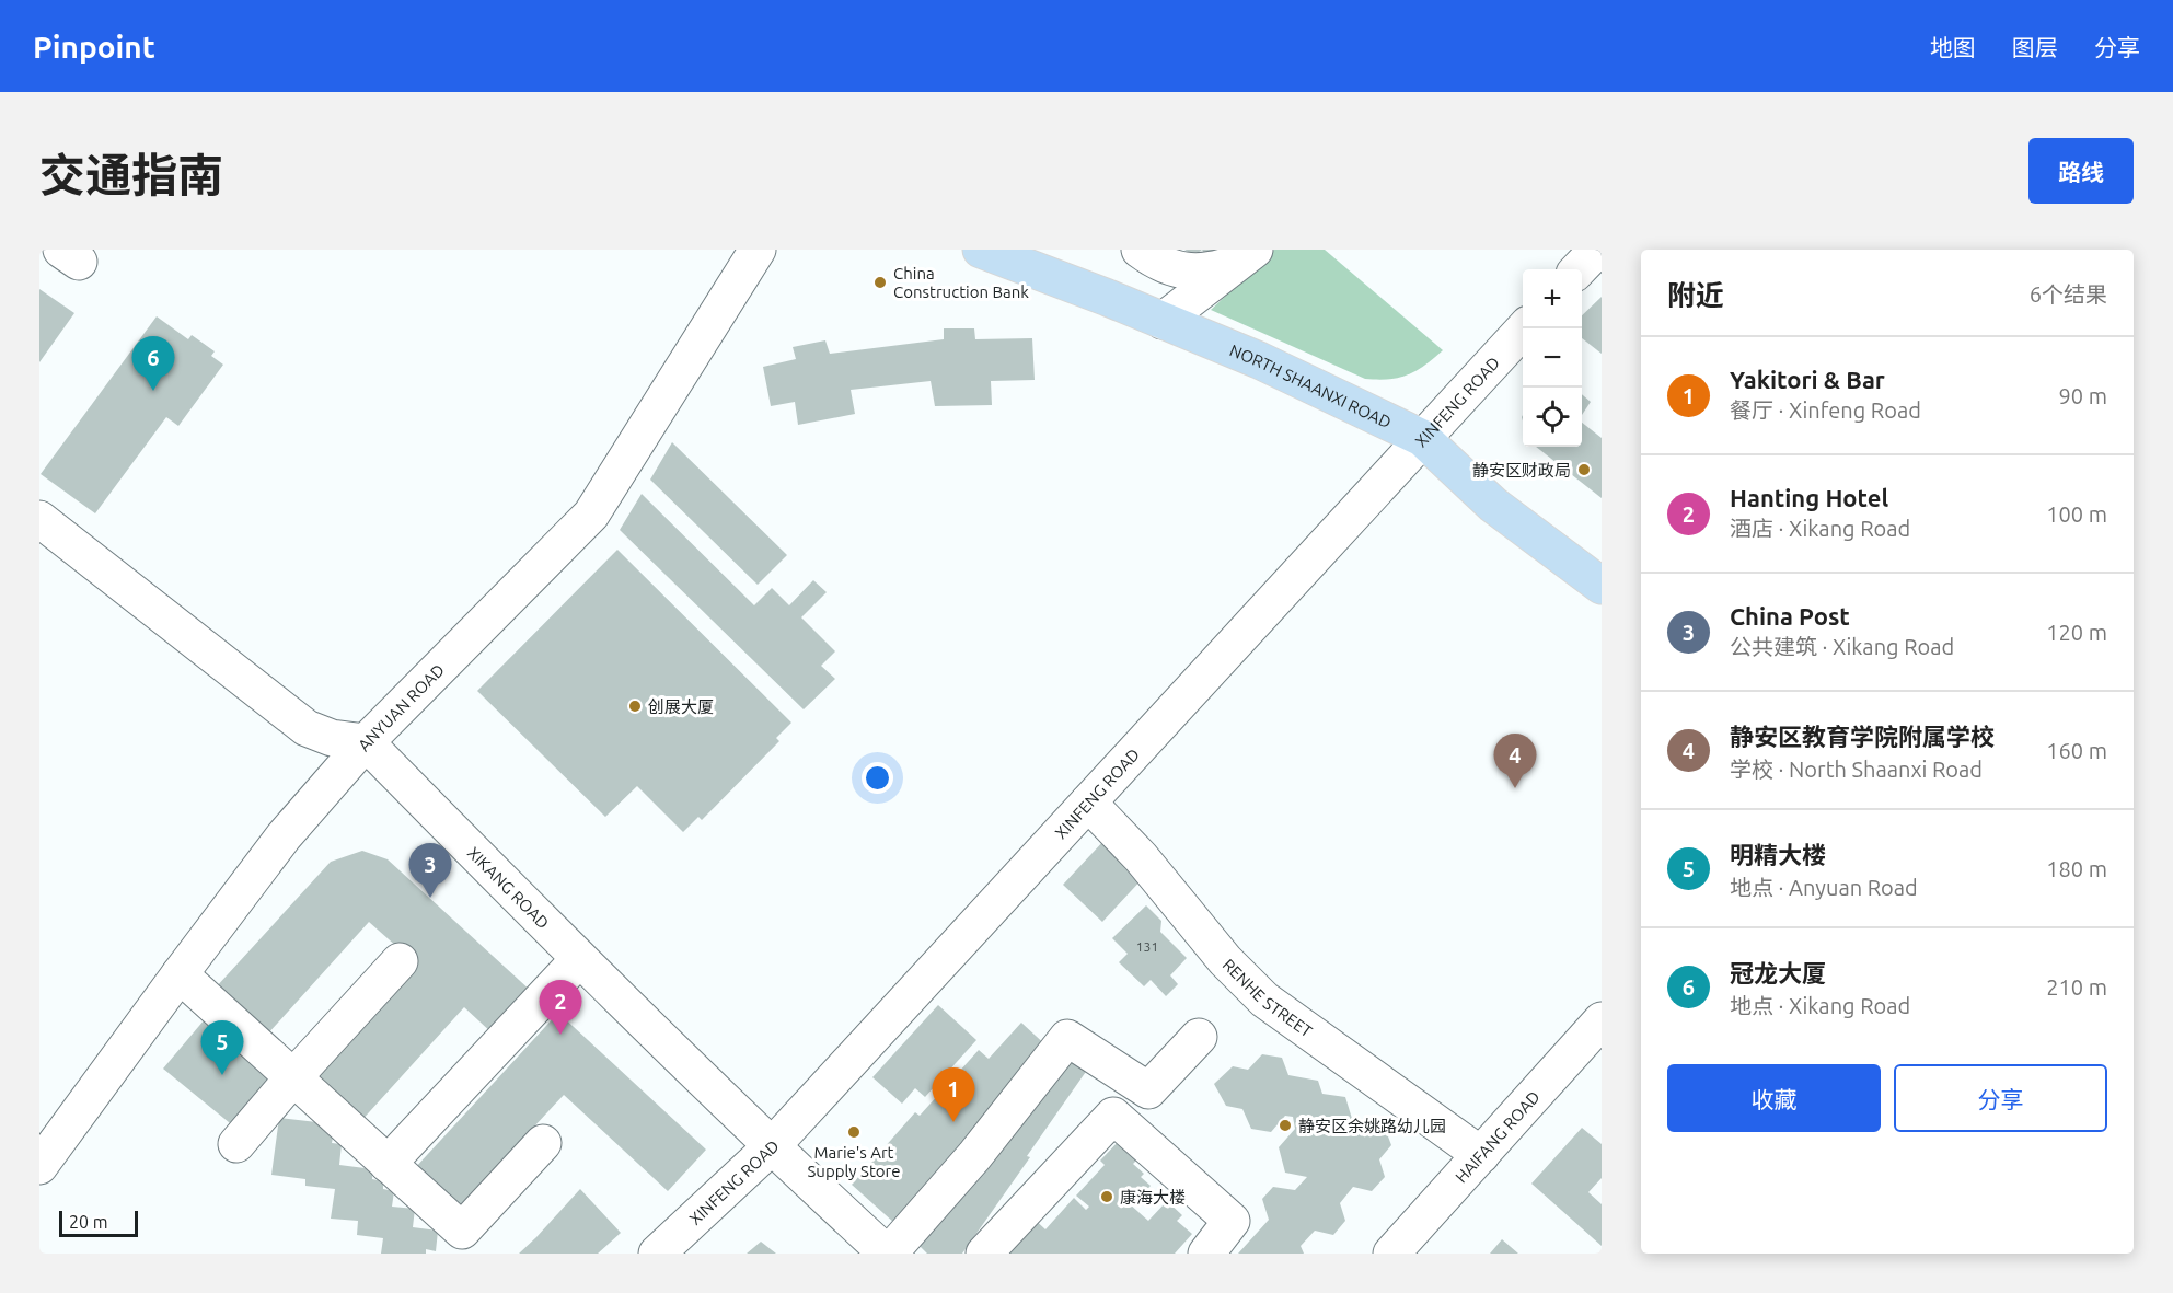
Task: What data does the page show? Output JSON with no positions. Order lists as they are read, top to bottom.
{
  "streets": {
    "main road": ["NORTH SHAANXI ROAD"],
    "street": [
      "XINFENG ROAD",
      "ANYUAN ROAD",
      "XIKANG ROAD",
      "RENHE STREET",
      "HAIFANG ROAD"
    ]
  },
  "crossings": [
    ["NORTH SHAANXI ROAD", "XINFENG ROAD"],
    ["XINFENG ROAD", "XIKANG ROAD"],
    ["XINFENG ROAD", "RENHE STREET"],
    ["ANYUAN ROAD", "XIKANG ROAD"],
    ["RENHE STREET", "HAIFANG ROAD"]
  ],
  "places": [
    "China Construction Bank",
    "静安区财政局",
    "创展大厦",
    "静安区余姚路幼儿园",
    "Marie's Art Supply Store",
    "康海大楼"
  ],
  "house_numbers": ["131"],
  "scale_bar": "20 m",
  "page": {
    "header": "Pinpoint",
    "nav": ["地图", "图层", "分享"],
    "title": "交通指南",
    "buttons": [
      "路线",
      ["收藏", "分享"]
    ],
    "heading": ["附近", "6个结果"],
    "map_buttons": ["+", "−"],
    "list": [
      {
        "mark": "1",
        "name": "Yakitori & Bar",
        "note": "餐厅 · Xinfeng Road",
        "value": "90 m"
      },
      {
        "mark": "2",
        "name": "Hanting Hotel",
        "note": "酒店 · Xikang Road",
        "value": "100 m"
      },
      {
        "mark": "3",
        "name": "China Post",
        "note": "公共建筑 · Xikang Road",
        "value": "120 m"
      },
      {
        "mark": "4",
        "name": "静安区教育学院附属学校",
        "note": "学校 · North Shaanxi Road",
        "value": "160 m"
      },
      {
        "mark": "5",
        "name": "明精大楼",
        "note": "地点 · Anyuan Road",
        "value": "180 m"
      },
      {
        "mark": "6",
        "name": "冠龙大厦",
        "note": "地点 · Xikang Road",
        "value": "210 m"
      }
    ],
    "pins": [
      "6",
      "4",
      "3",
      "2",
      "5",
      "1"
    ],
    "scale": "20 m"
  }
}
